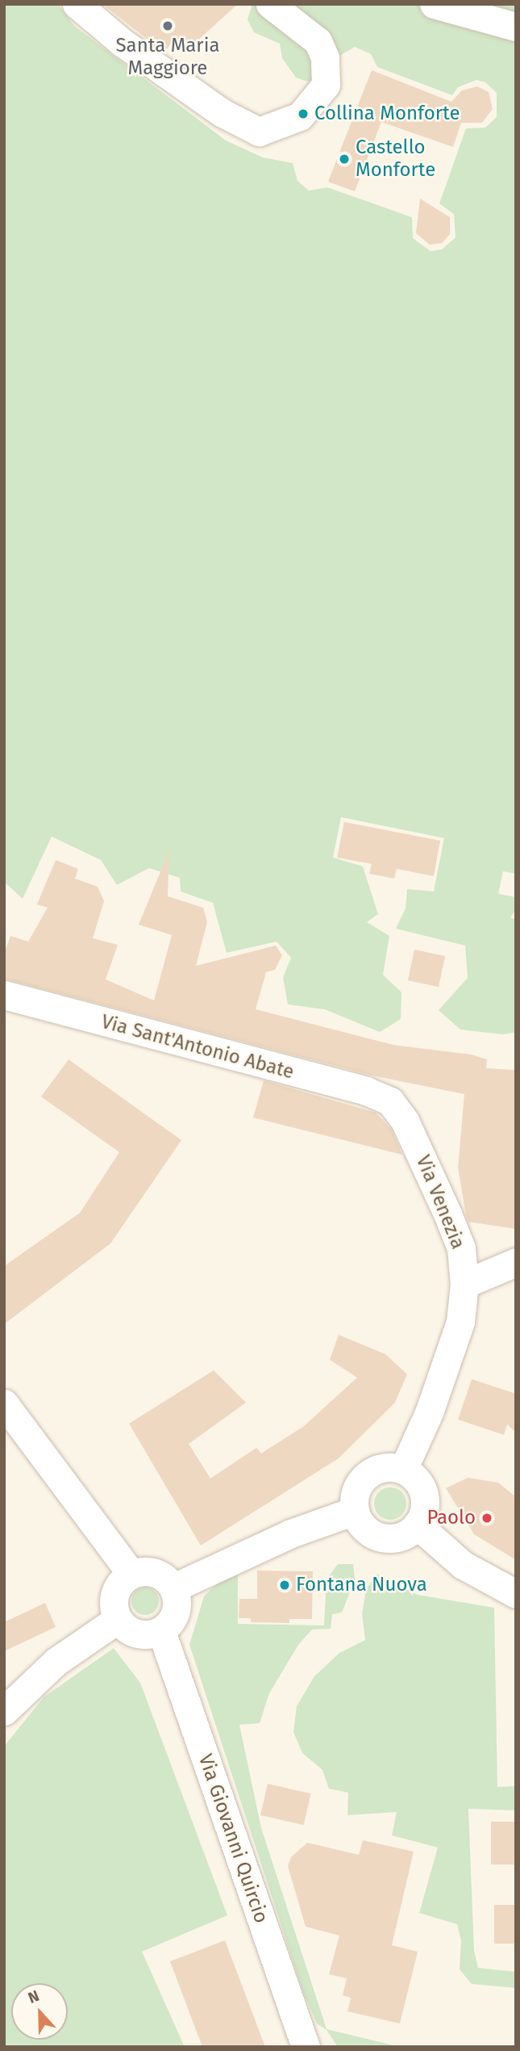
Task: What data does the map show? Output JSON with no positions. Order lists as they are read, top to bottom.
{
  "streets": {
    "street": ["Via Sant'Antonio Abate", "Via Venezia", "Via Giovanni Quircio"]
  },
  "crossings": [
    ["Via Sant'Antonio Abate", "Via Venezia"]
  ],
  "places": [
    "Santa Maria Maggiore",
    "Collina Monforte",
    "Castello Monforte",
    "Paolo",
    "Fontana Nuova"
  ],
  "north": "top"
}
